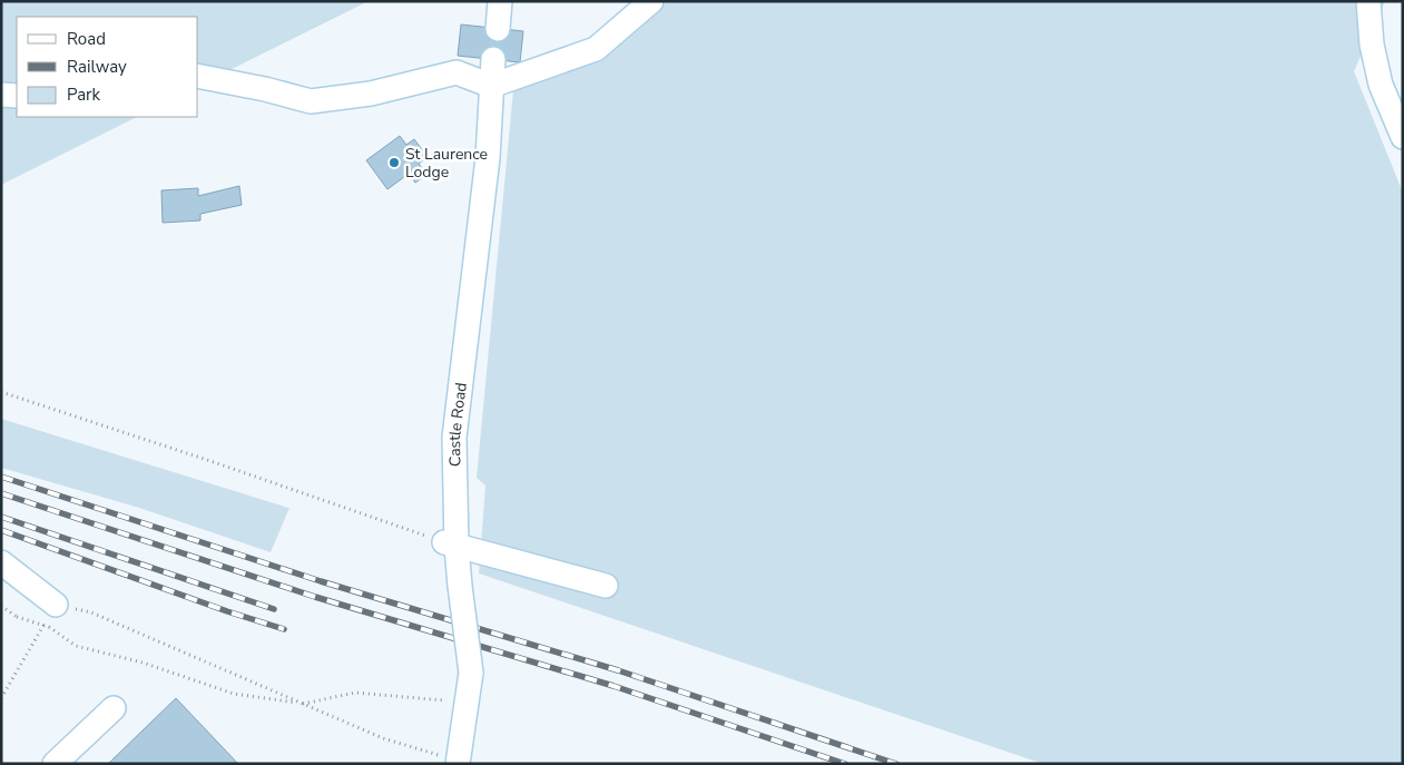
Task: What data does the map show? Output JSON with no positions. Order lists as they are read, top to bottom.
{
  "streets": {
    "street": ["Castle Road"]
  },
  "places": ["St Laurence Lodge"],
  "legend": ["Road", "Railway", "Park"]
}
